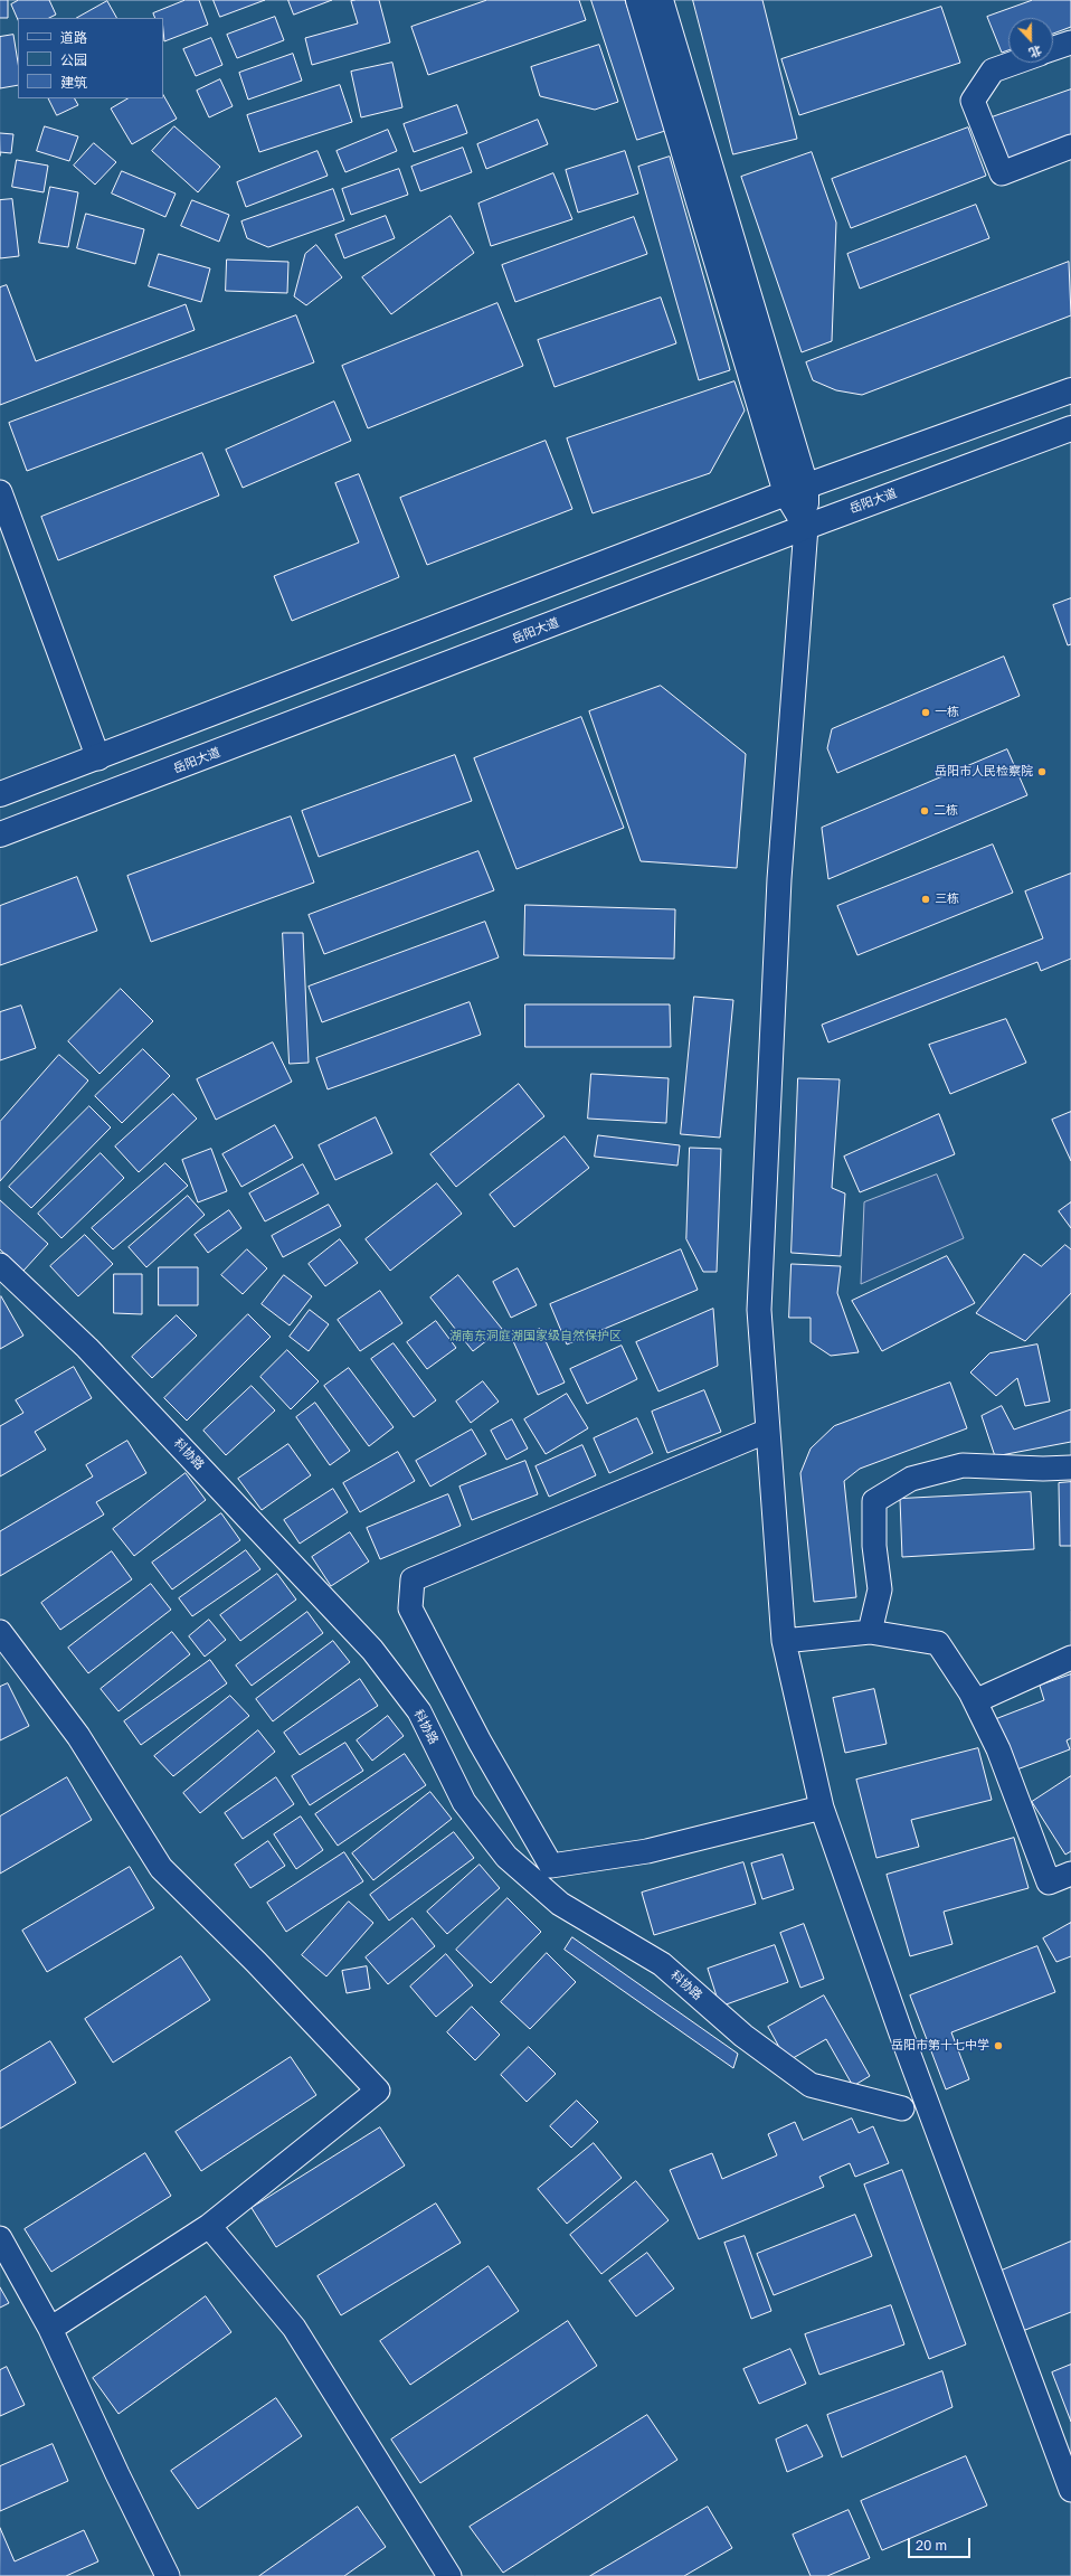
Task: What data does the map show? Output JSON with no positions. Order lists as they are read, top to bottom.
{
  "streets": {
    "main road": ["岳阳大道"],
    "street": ["科协路"]
  },
  "parks": ["湖南东洞庭湖国家级自然保护区"],
  "places": [
    "一栋",
    "岳阳市人民检察院",
    "二栋",
    "三栋",
    "岳阳市第十七中学"
  ],
  "legend": ["道路", "公园", "建筑"],
  "scale_bar": "20 m",
  "north": "bottom"
}
